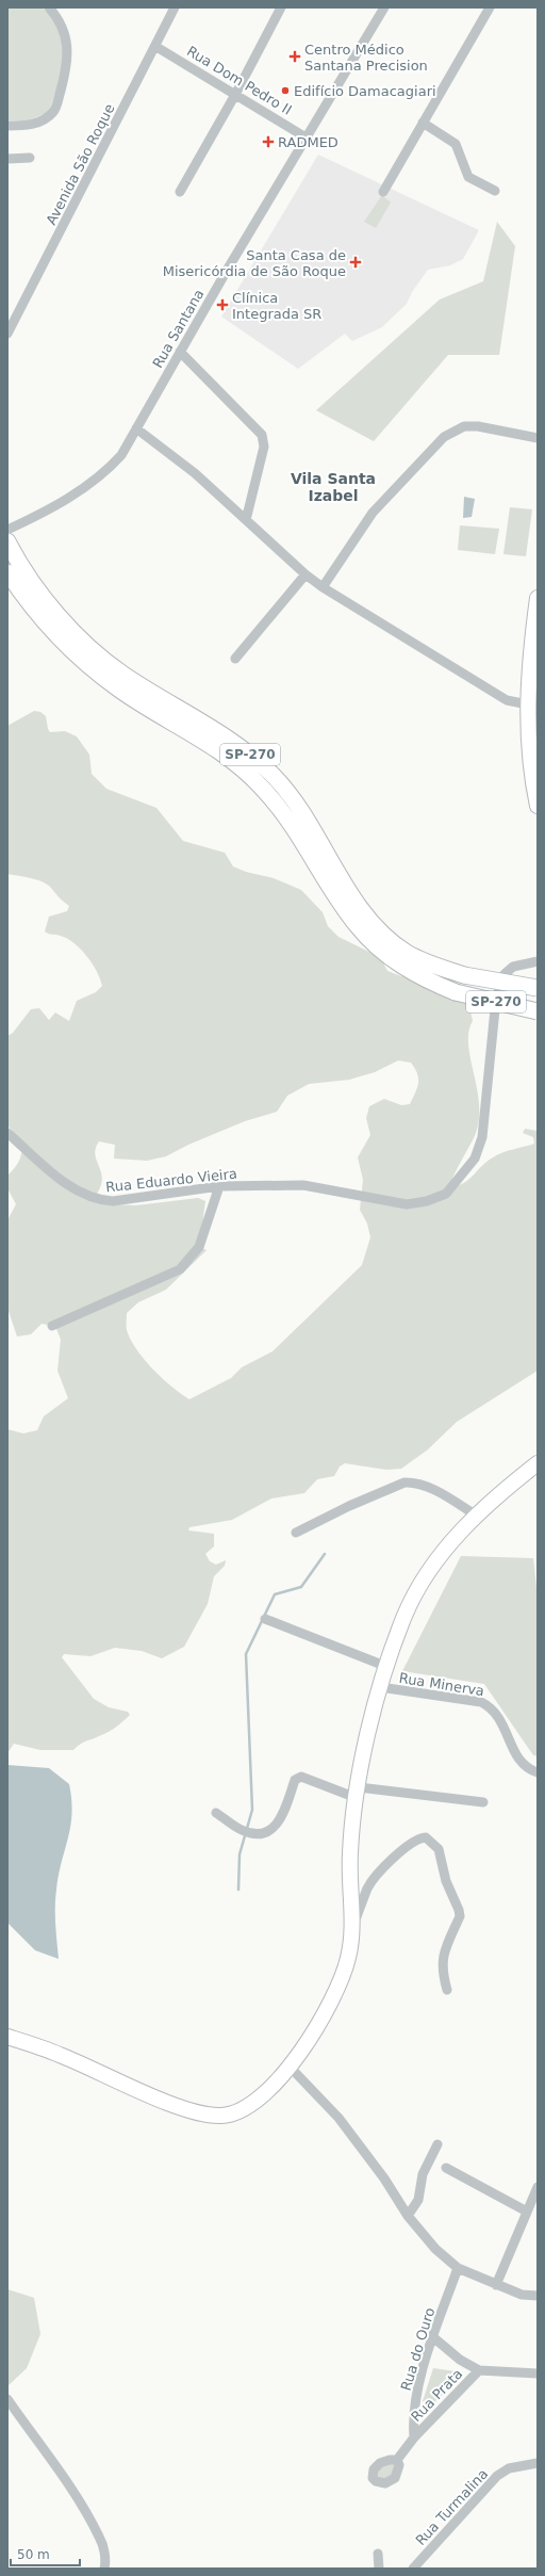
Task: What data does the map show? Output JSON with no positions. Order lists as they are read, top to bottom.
{
  "streets": {
    "highway": ["SP-270"],
    "street": [
      "Rua Dom Pedro II",
      "Avenida São Roque",
      "Rua Santana",
      "Rua Eduardo Vieira",
      "Rua Minerva",
      "Rua do Ouro",
      "Rua Prata",
      "Rua Turmalina"
    ]
  },
  "crossings": [
    ["Rua Dom Pedro II", "Avenida São Roque"],
    ["Rua Dom Pedro II", "Rua Santana"],
    ["Rua do Ouro", "Rua Prata"]
  ],
  "districts": ["Vila Santa Izabel"],
  "places": {
    "health": [
      "Centro Médico Santana Precision",
      "RADMED",
      "Santa Casa de Misericórdia de São Roque",
      "Clínica Integrada SR"
    ],
    "other": ["Edifício Damacagiari"]
  },
  "scale_bar": "50 m"
}
